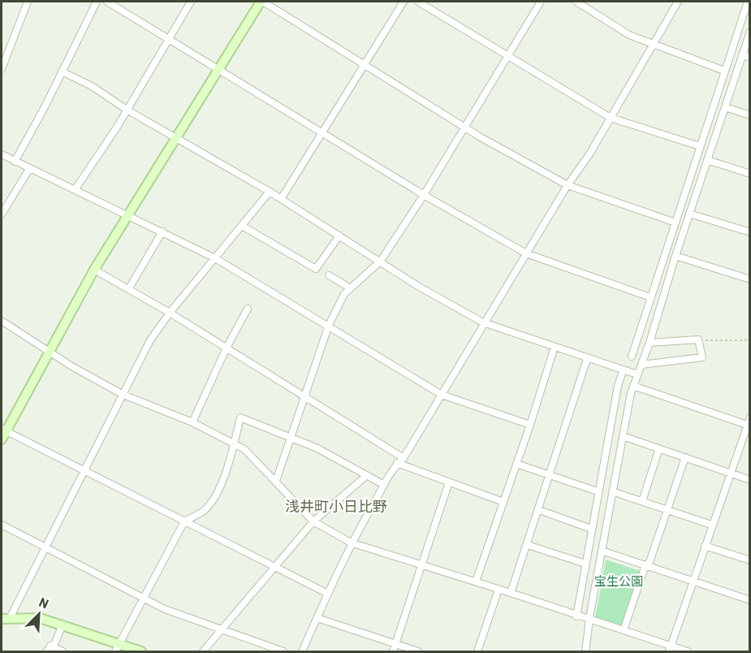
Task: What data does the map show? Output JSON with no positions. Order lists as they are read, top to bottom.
{
  "districts": ["浅井町小日比野"],
  "parks": ["宝生公園"],
  "north": "top right"
}
